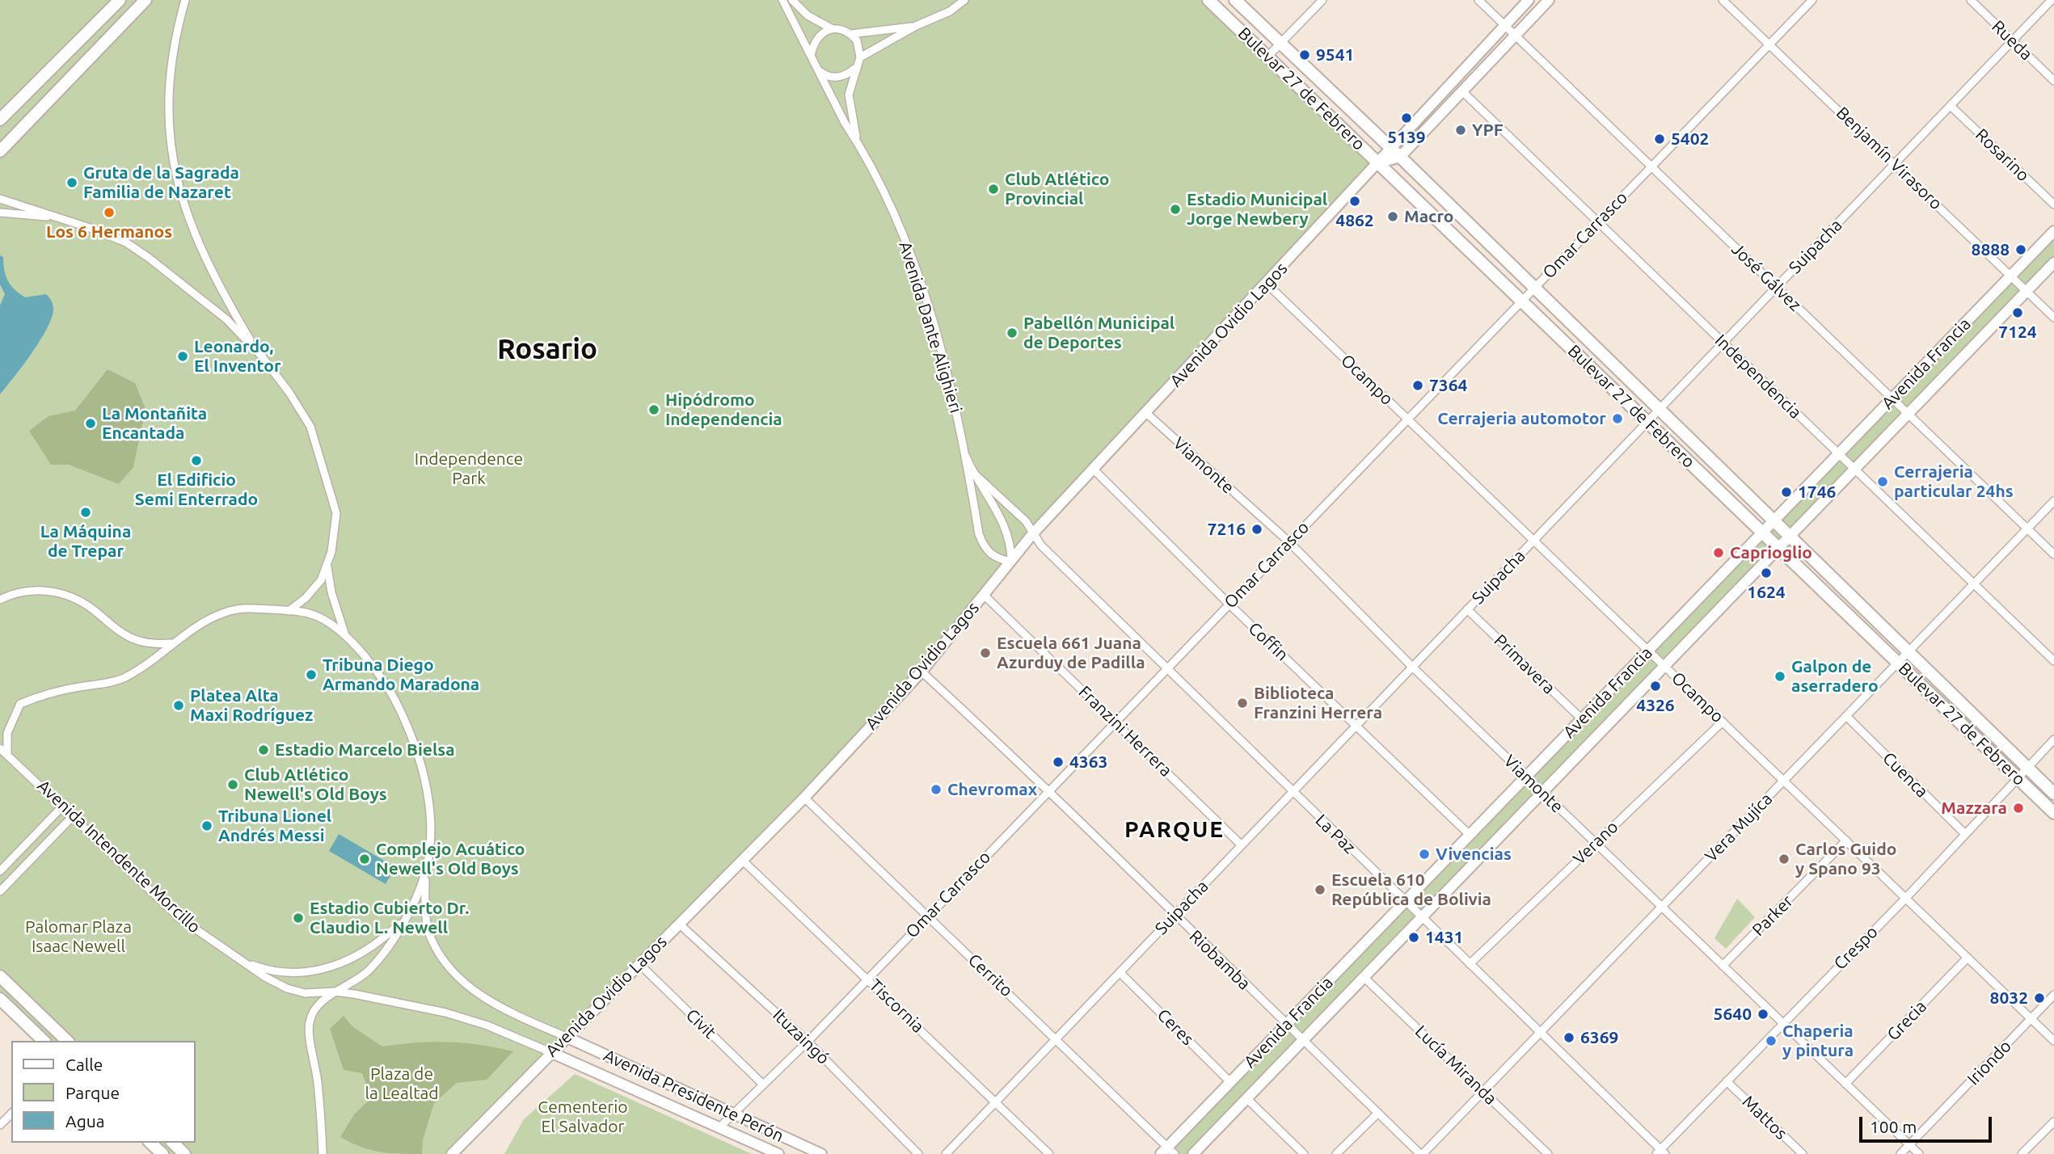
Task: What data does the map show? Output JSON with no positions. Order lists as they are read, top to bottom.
{
  "streets": {
    "main road": [
      "Bulevar 27 de Febrero",
      "Avenida Ovidio Lagos",
      "Avenida Francia",
      "Avenida Presidente Perón"
    ],
    "street": [
      "Rueda",
      "Rosarino",
      "Benjamín Virasoro",
      "Omar Carrasco",
      "Suipacha",
      "José Gálvez",
      "Avenida Dante Alighieri",
      "Independencia",
      "Ocampo",
      "Viamonte",
      "Coffin",
      "Primavera",
      "Franzini Herrera",
      "Cuenca",
      "Vera Mujíca",
      "La Paz",
      "Verano",
      "Avenida Intendente Morcillo",
      "Parker",
      "Crespo",
      "Riobamba",
      "Cerrito",
      "Tiscornia",
      "Grecia",
      "Civit",
      "Ceres",
      "Ituzaingó",
      "Iriondo",
      "Lucía Miranda",
      "Mattos"
    ]
  },
  "crossings": [
    ["Rueda", "Suipacha"],
    ["Bulevar 27 de Febrero", "Omar Carrasco"],
    ["Bulevar 27 de Febrero", "Suipacha"],
    ["Bulevar 27 de Febrero", "Avenida Ovidio Lagos"],
    ["Bulevar 27 de Febrero", "Avenida Francia"],
    ["Bulevar 27 de Febrero", "Vera Mujíca"],
    ["Bulevar 27 de Febrero", "Crespo"],
    ["Rosarino", "Suipacha"],
    ["Benjamín Virasoro", "Omar Carrasco"],
    ["Benjamín Virasoro", "Suipacha"],
    ["Benjamín Virasoro", "Avenida Francia"],
    ["Omar Carrasco", "José Gálvez"],
    ["Omar Carrasco", "Independencia"],
    ["Omar Carrasco", "Ocampo"],
    ["Omar Carrasco", "Viamonte"],
    ["Omar Carrasco", "Coffin"],
    ["Omar Carrasco", "Franzini Herrera"],
    ["Omar Carrasco", "La Paz"],
    ["Omar Carrasco", "Riobamba"],
    ["Omar Carrasco", "Cerrito"],
    ["Omar Carrasco", "Tiscornia"],
    ["Omar Carrasco", "Civit"],
    ["Omar Carrasco", "Ituzaingó"],
    ["Omar Carrasco", "Avenida Presidente Perón"],
    ["Suipacha", "José Gálvez"],
    ["Suipacha", "Independencia"],
    ["Suipacha", "Ocampo"],
    ["Suipacha", "Viamonte"],
    ["Suipacha", "Coffin"],
    ["Suipacha", "Primavera"],
    ["Suipacha", "Franzini Herrera"],
    ["Suipacha", "La Paz"],
    ["Suipacha", "Riobamba"],
    ["Suipacha", "Cerrito"],
    ["Suipacha", "Tiscornia"],
    ["Suipacha", "Ceres"],
    ["José Gálvez", "Avenida Ovidio Lagos"],
    ["José Gálvez", "Avenida Francia"],
    ["José Gálvez", "Vera Mujíca"],
    ["Avenida Ovidio Lagos", "Avenida Dante Alighieri"],
    ["Avenida Ovidio Lagos", "Ocampo"],
    ["Avenida Ovidio Lagos", "Viamonte"],
    ["Avenida Ovidio Lagos", "Coffin"],
    ["Avenida Ovidio Lagos", "Franzini Herrera"],
    ["Avenida Ovidio Lagos", "La Paz"],
    ["Avenida Ovidio Lagos", "Riobamba"],
    ["Avenida Ovidio Lagos", "Cerrito"],
    ["Avenida Ovidio Lagos", "Tiscornia"],
    ["Avenida Ovidio Lagos", "Civit"],
    ["Avenida Ovidio Lagos", "Ituzaingó"],
    ["Avenida Ovidio Lagos", "Avenida Presidente Perón"],
    ["Avenida Dante Alighieri", "La Paz"],
    ["Avenida Francia", "Independencia"],
    ["Avenida Francia", "Ocampo"],
    ["Avenida Francia", "Viamonte"],
    ["Avenida Francia", "Coffin"],
    ["Avenida Francia", "Primavera"],
    ["Avenida Francia", "La Paz"],
    ["Avenida Francia", "Riobamba"],
    ["Avenida Francia", "Cerrito"],
    ["Avenida Francia", "Ceres"],
    ["Avenida Francia", "Lucía Miranda"],
    ["Independencia", "Vera Mujíca"],
    ["Ocampo", "Vera Mujíca"],
    ["Ocampo", "Verano"],
    ["Ocampo", "Parker"],
    ["Ocampo", "Crespo"],
    ["Ocampo", "Grecia"],
    ["Ocampo", "Iriondo"],
    ["Viamonte", "Vera Mujíca"],
    ["Viamonte", "Verano"],
    ["Viamonte", "Parker"],
    ["Viamonte", "Crespo"],
    ["Viamonte", "Grecia"],
    ["Viamonte", "Iriondo"],
    ["Cuenca", "Vera Mujíca"],
    ["Cuenca", "Crespo"],
    ["Vera Mujíca", "La Paz"],
    ["Vera Mujíca", "Riobamba"],
    ["Vera Mujíca", "Lucía Miranda"],
    ["La Paz", "Verano"],
    ["La Paz", "Crespo"],
    ["Crespo", "Mattos"]
  ],
  "districts": ["Rosario", "PARQUE"],
  "parks": [
    "Independence Park",
    "Palomar Plaza Isaac Newell",
    "Plaza de la Lealtad",
    "Cementerio El Salvador"
  ],
  "places": [
    "9541",
    "5139",
    "YPF",
    "5402",
    "Gruta de la Sagrada Familia de Nazaret",
    "Club Atlético Provincial",
    "4862",
    "Estadio Municipal Jorge Newbery",
    "Los 6 Hermanos",
    "Macro",
    "8888",
    "7124",
    "Pabellón Municipal de Deportes",
    "Leonardo, El Inventor",
    "7364",
    "Hipódromo Independencia",
    "Cerrajeria automotor",
    "La Montañita Encantada",
    "El Edificio Semi Enterrado",
    "Cerrajeria particular 24hs",
    "1746",
    "La Máquina de Trepar",
    "7216",
    "Caprioglio",
    "1624",
    "Escuela 661 Juana Azurduy de Padilla",
    "Tribuna Diego Armando Maradona",
    "Galpon de aserradero",
    "4326",
    "Biblioteca Franzini Herrera",
    "Platea Alta Maxi Rodríguez",
    "Estadio Marcelo Bielsa",
    "4363",
    "Club Atlético Newell's Old Boys",
    "Chevromax",
    "Mazzara",
    "Tribuna Lionel Andrés Messi",
    "Vivencias",
    "Complejo Acuático Newell's Old Boys",
    "Carlos Guido y Spano 93",
    "Escuela 610 República de Bolivia",
    "Estadio Cubierto Dr. Claudio L. Newell",
    "1431",
    "8032",
    "5640",
    "6369",
    "Chaperia y pintura"
  ],
  "legend": ["Calle", "Parque", "Agua"],
  "scale_bar": "100 m"
}
